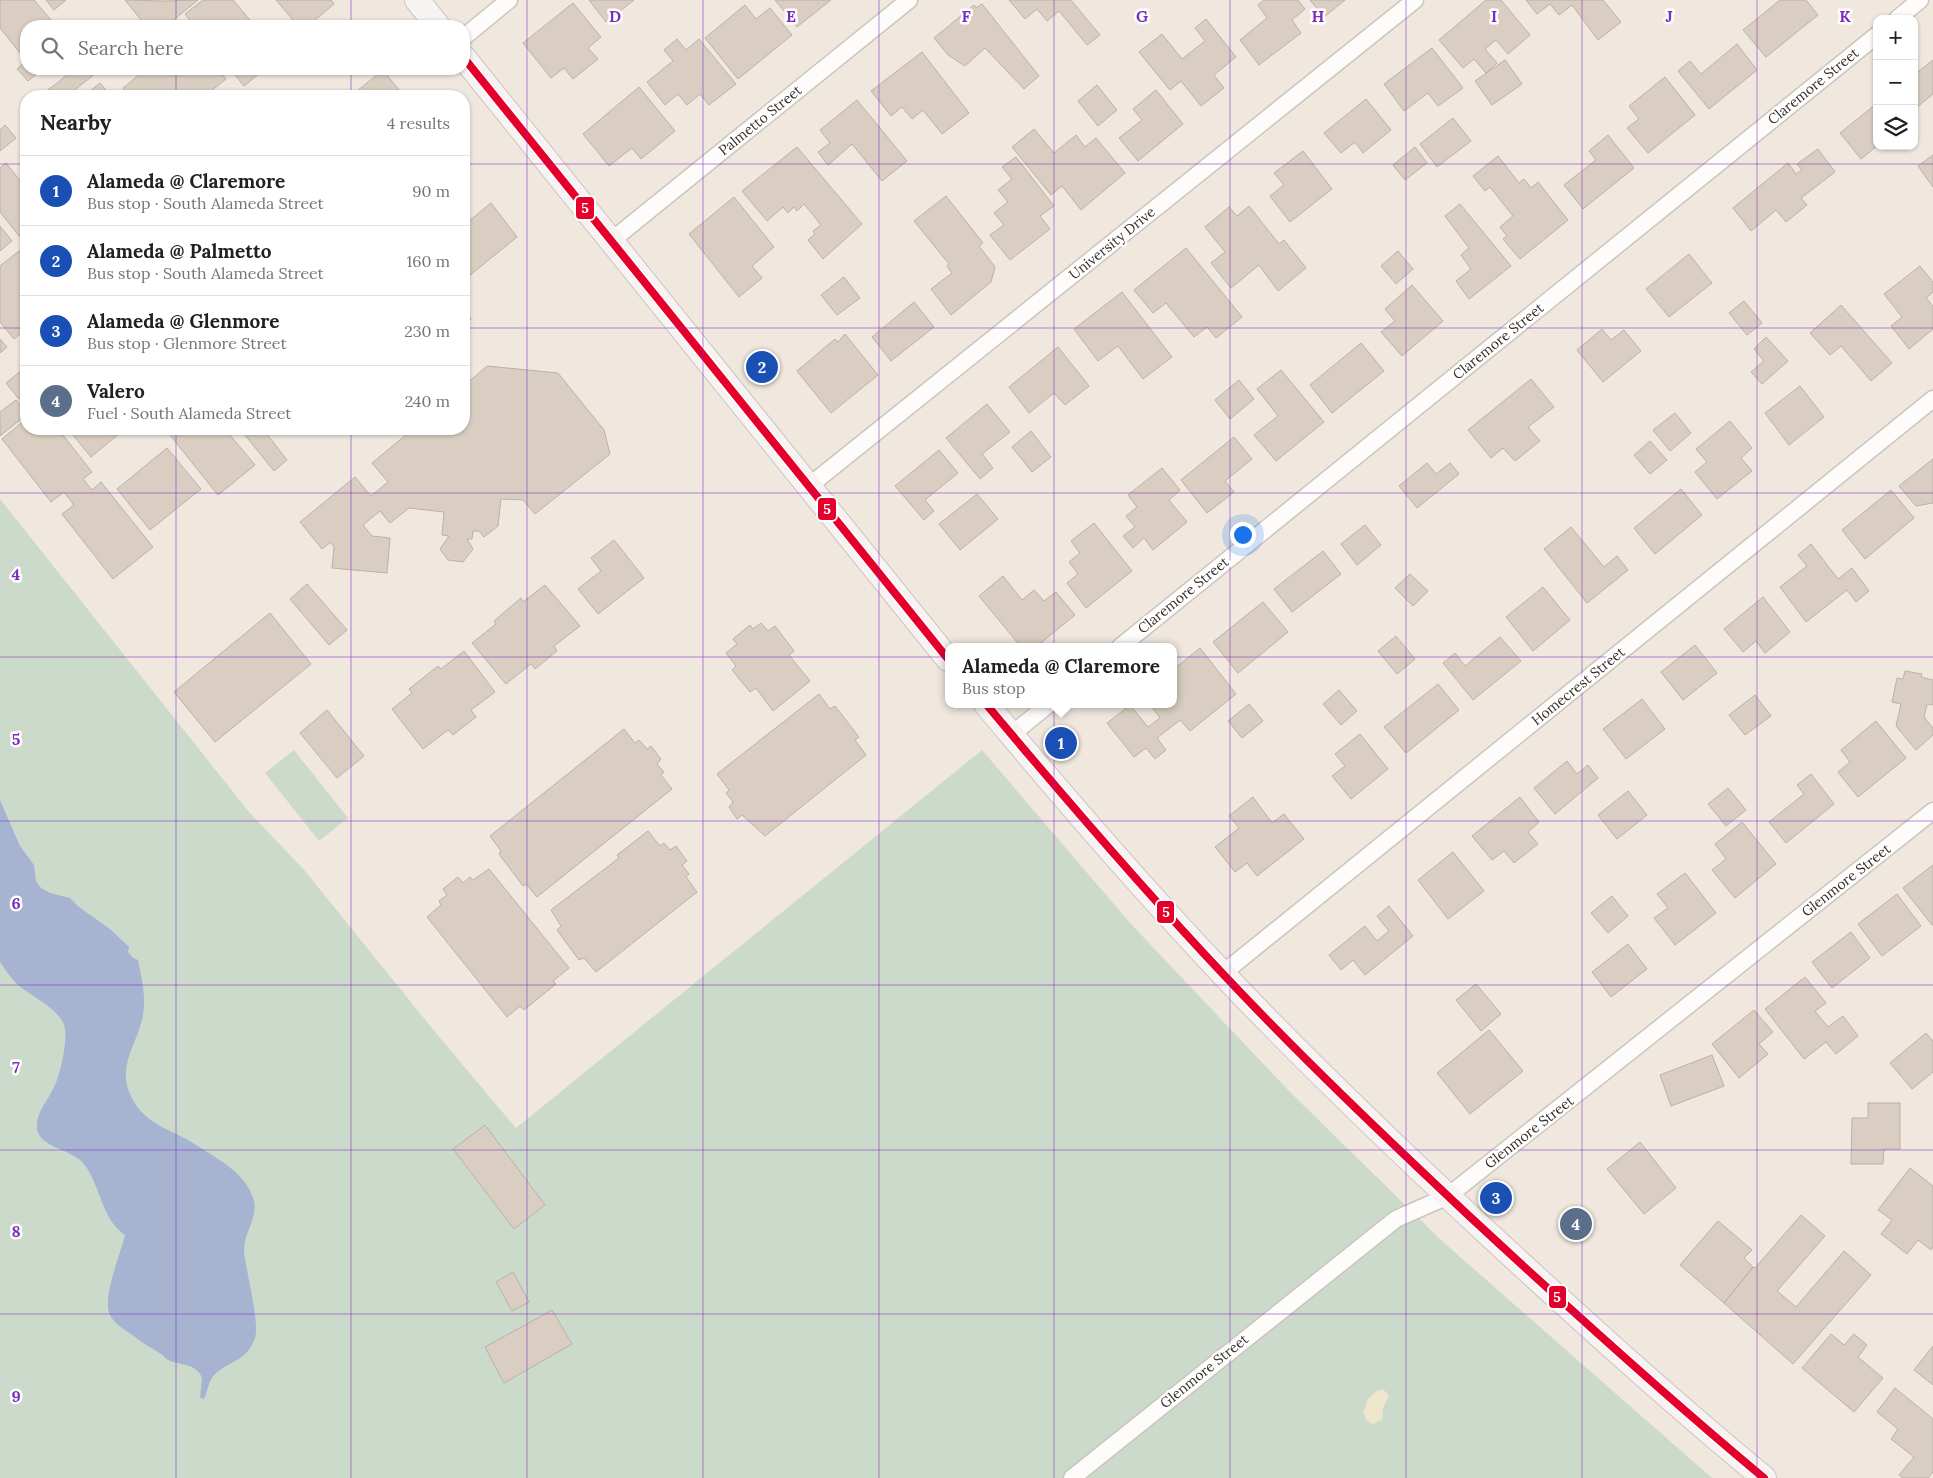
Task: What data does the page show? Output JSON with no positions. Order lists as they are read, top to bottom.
{
  "streets": {
    "street": [
      "Claremore Street",
      "Palmetto Street",
      "University Drive",
      "Homecrest Street",
      "Glenmore Street"
    ]
  },
  "lines": ["transit line 5"],
  "page": {
    "map_buttons": ["+", "−"],
    "search": "Search here",
    "heading": ["Nearby", "4 results"],
    "list": [
      {
        "mark": "1",
        "name": "Alameda @ Claremore",
        "note": "Bus stop · South Alameda Street",
        "value": "90 m"
      },
      {
        "mark": "2",
        "name": "Alameda @ Palmetto",
        "note": "Bus stop · South Alameda Street",
        "value": "160 m"
      },
      {
        "mark": "3",
        "name": "Alameda @ Glenmore",
        "note": "Bus stop · Glenmore Street",
        "value": "230 m"
      },
      {
        "mark": "4",
        "name": "Valero",
        "note": "Fuel · South Alameda Street",
        "value": "240 m"
      }
    ],
    "pins": [
      "2",
      "1",
      "3",
      "4"
    ],
    "popup": ["Alameda @ Claremore", "Bus stop"]
  },
  "grid": {
    "columns": [
      "D",
      "E",
      "F",
      "G",
      "H",
      "I",
      "J",
      "K"
    ],
    "rows": [
      "4",
      "5",
      "6",
      "7",
      "8",
      "9"
    ]
  }
}
